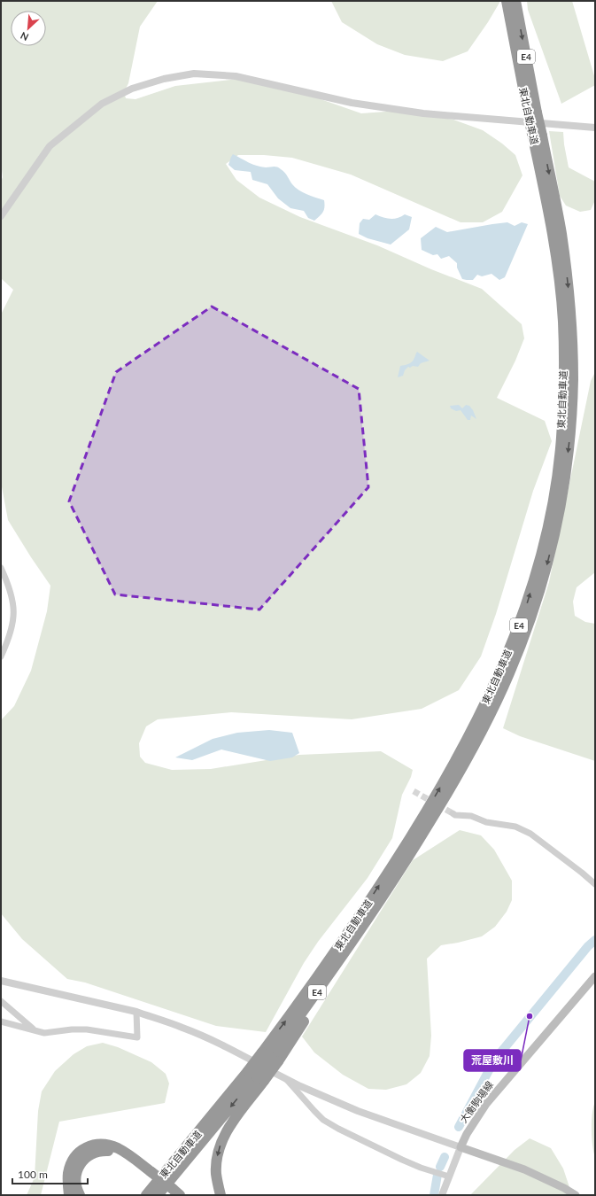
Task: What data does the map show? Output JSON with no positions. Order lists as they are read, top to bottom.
{
  "streets": {
    "highway": ["E4", "東北自動車道"],
    "main road": ["大衡駒場線"]
  },
  "places": ["荒屋敷川"],
  "scale_bar": "100 m",
  "north": "bottom left"
}
